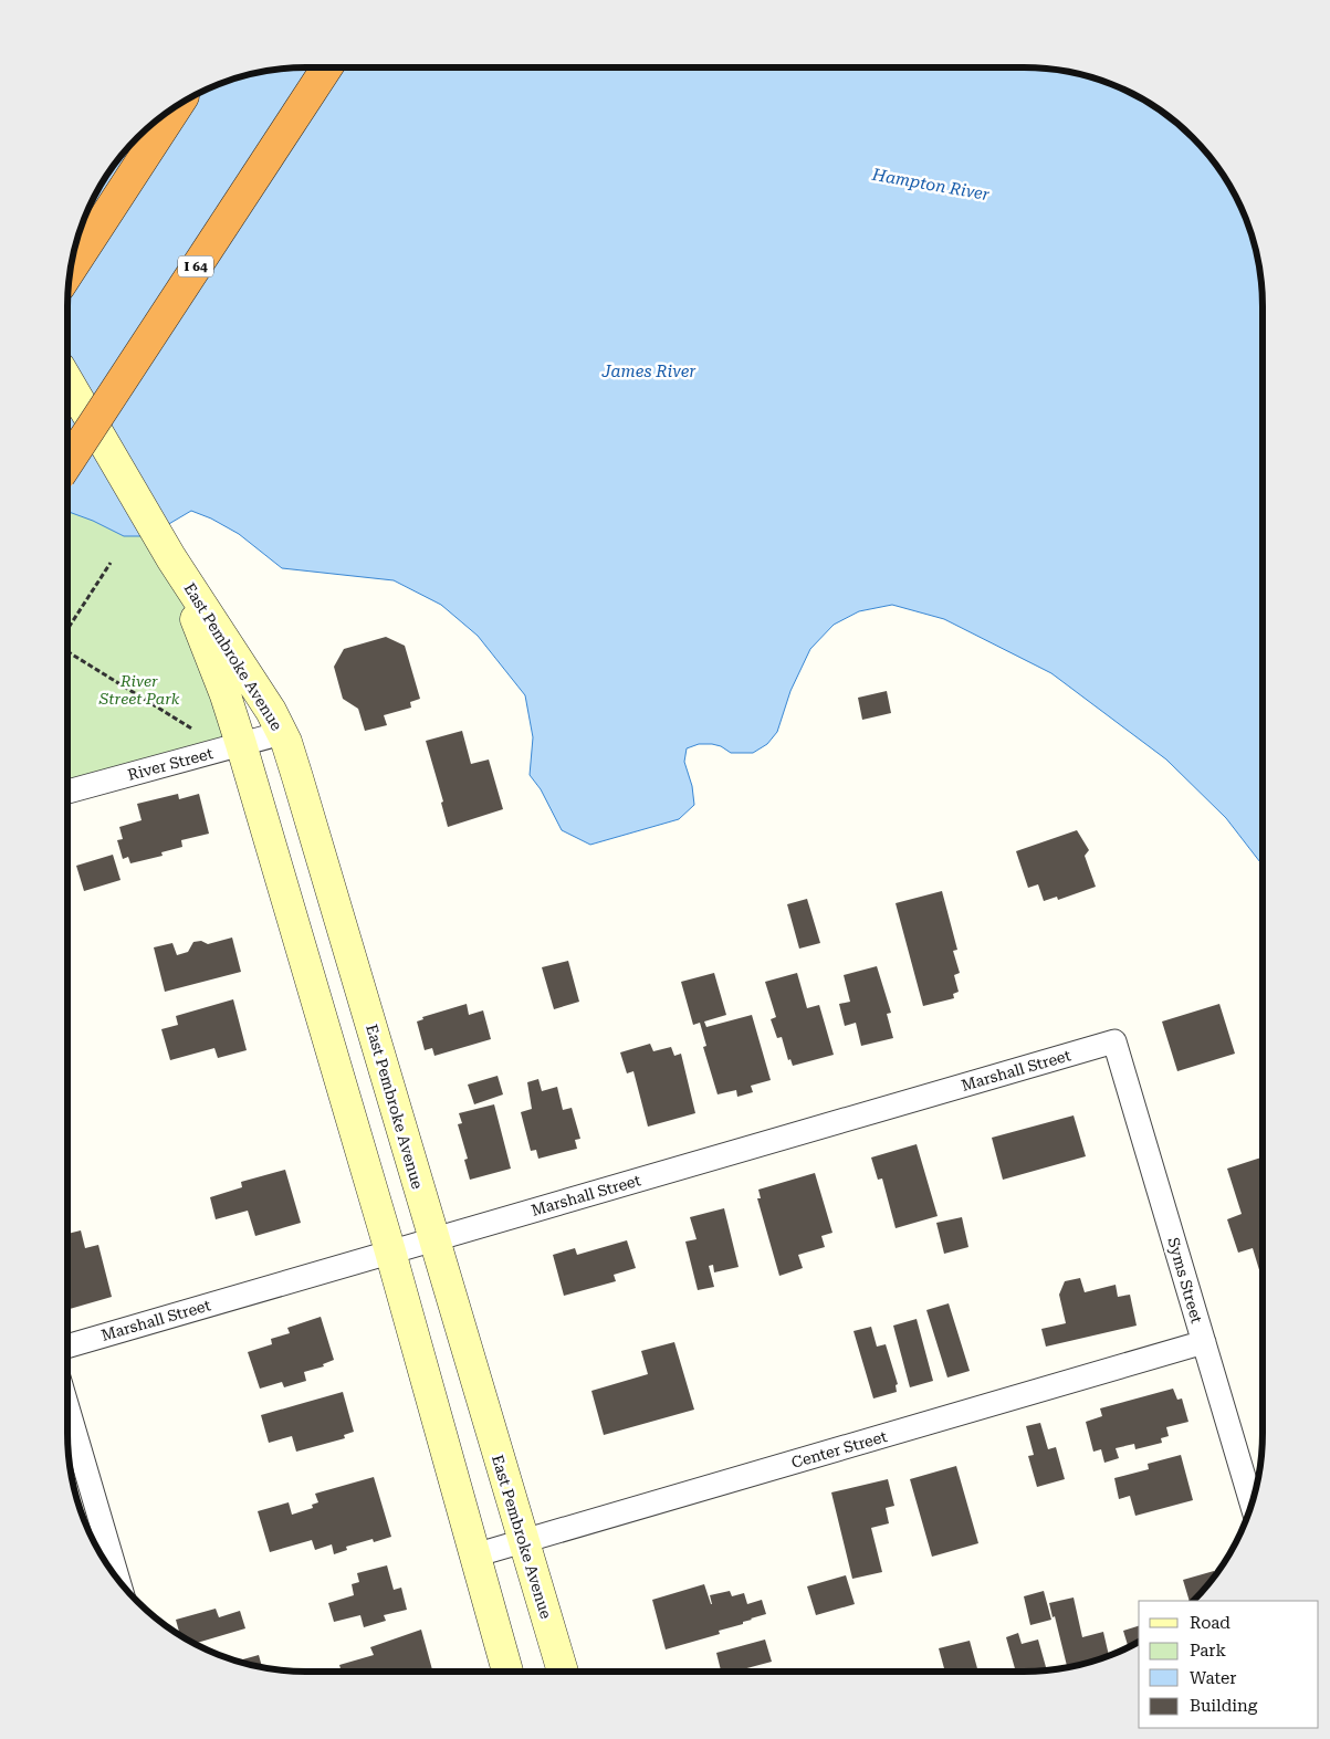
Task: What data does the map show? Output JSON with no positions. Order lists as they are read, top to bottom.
{
  "streets": {
    "highway": ["I 64"],
    "main road": ["East Pembroke Avenue"],
    "street": [
      "River Street",
      "Marshall Street",
      "Syms Street",
      "Center Street"
    ]
  },
  "crossings": [
    ["East Pembroke Avenue", "River Street"],
    ["East Pembroke Avenue", "Marshall Street"],
    ["East Pembroke Avenue", "Center Street"],
    ["Marshall Street", "Syms Street"],
    ["Syms Street", "Center Street"]
  ],
  "water": ["Hampton River", "James River"],
  "parks": ["River Street Park"],
  "legend": [
    "Road",
    "Park",
    "Water",
    "Building"
  ]
}
